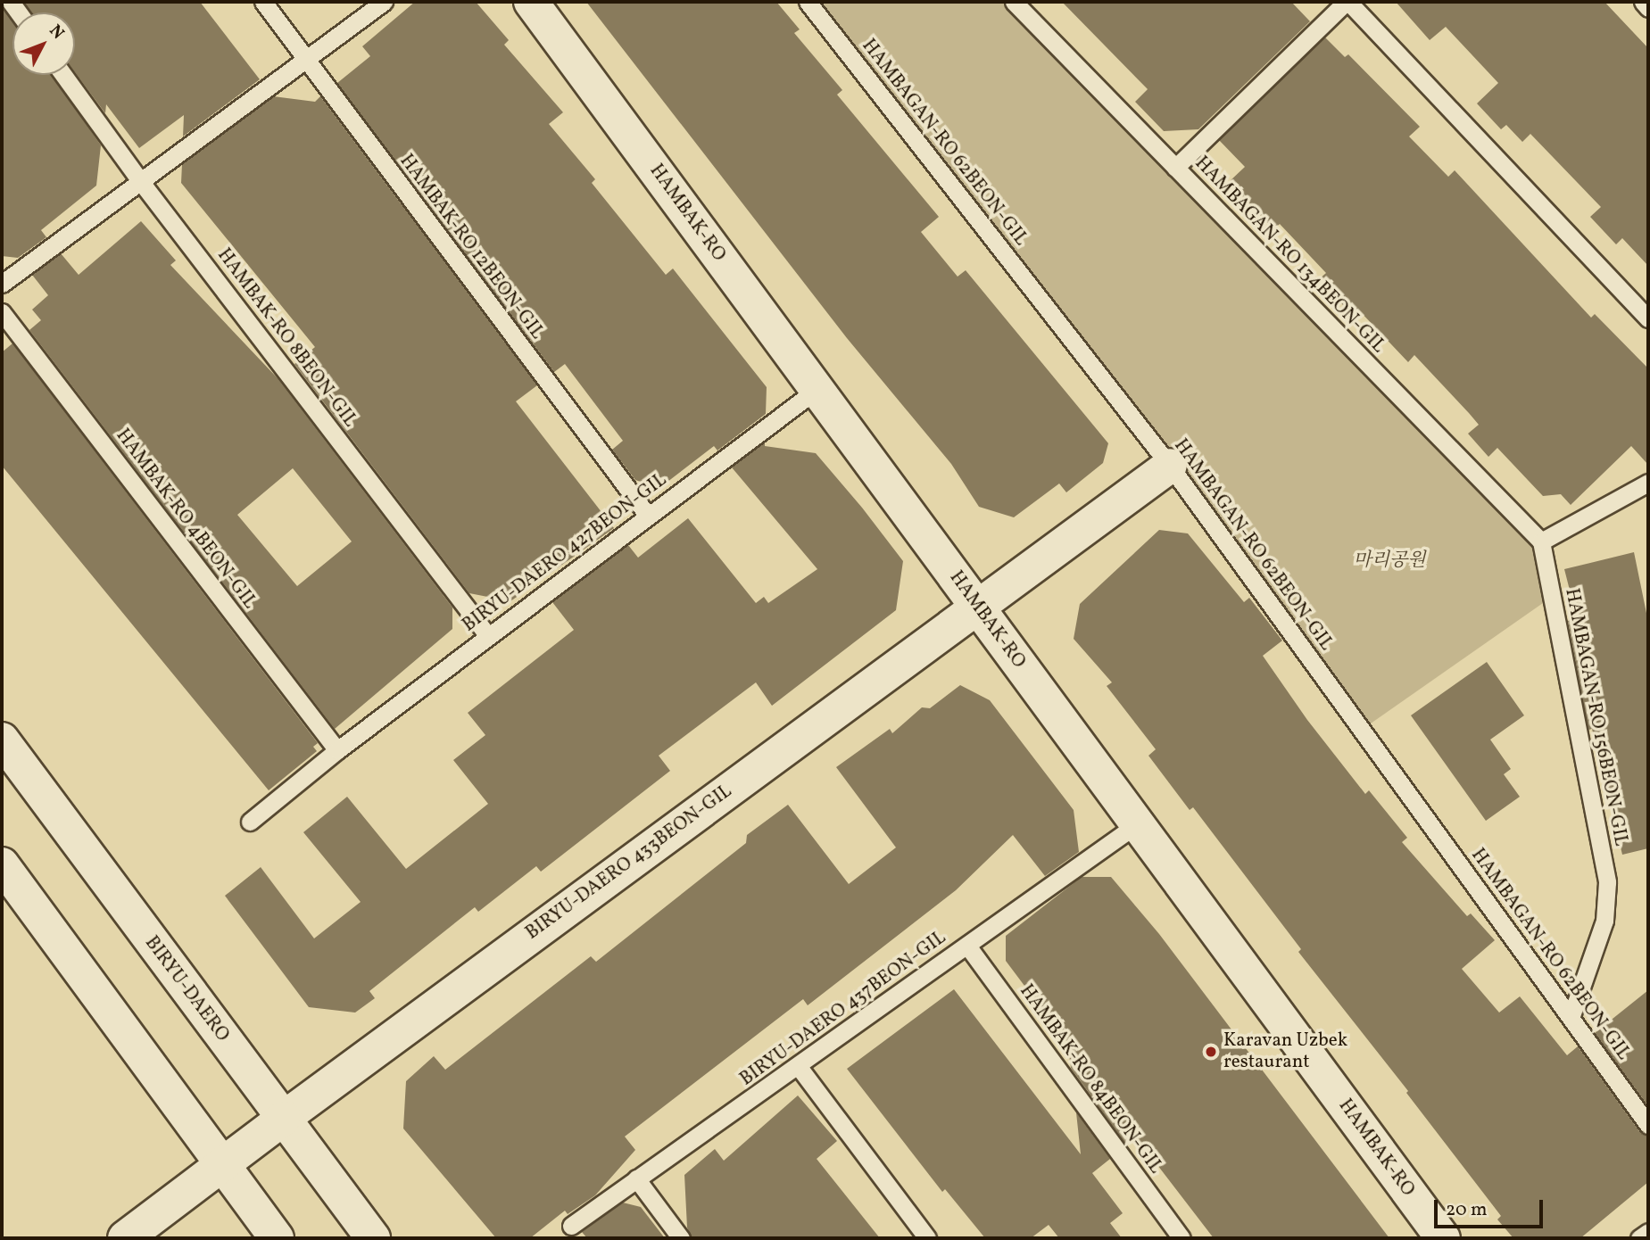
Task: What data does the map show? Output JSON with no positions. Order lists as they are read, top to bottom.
{
  "streets": {
    "street": ["HAMBAK-RO", "BIRYU-DAERO 433BEON-GIL", "BIRYU-DAERO"],
    "lane": [
      "HAMBAGAN-RO 62BEON-GIL",
      "HAMBAK-RO 12BEON-GIL",
      "HAMBAGAN-RO 134BEON-GIL",
      "HAMBAK-RO 8BEON-GIL",
      "HAMBAK-RO 4BEON-GIL",
      "BIRYU-DAERO 427BEON-GIL",
      "HAMBAGAN-RO 156BEON-GIL",
      "BIRYU-DAERO 437BEON-GIL",
      "HAMBAK-RO 84BEON-GIL"
    ]
  },
  "crossings": [
    ["HAMBAGAN-RO 62BEON-GIL", "HAMBAGAN-RO 156BEON-GIL"],
    ["HAMBAGAN-RO 62BEON-GIL", "BIRYU-DAERO 433BEON-GIL"],
    ["HAMBAK-RO", "BIRYU-DAERO 427BEON-GIL"],
    ["HAMBAK-RO", "BIRYU-DAERO 433BEON-GIL"],
    ["HAMBAK-RO", "BIRYU-DAERO 437BEON-GIL"],
    ["HAMBAK-RO 12BEON-GIL", "BIRYU-DAERO 427BEON-GIL"],
    ["HAMBAGAN-RO 134BEON-GIL", "HAMBAGAN-RO 156BEON-GIL"],
    ["HAMBAK-RO 8BEON-GIL", "BIRYU-DAERO 427BEON-GIL"],
    ["HAMBAK-RO 4BEON-GIL", "BIRYU-DAERO 427BEON-GIL"],
    ["BIRYU-DAERO 433BEON-GIL", "BIRYU-DAERO"],
    ["BIRYU-DAERO 437BEON-GIL", "HAMBAK-RO 84BEON-GIL"]
  ],
  "parks": ["마리공원"],
  "places": ["Karavan Uzbek restaurant"],
  "scale_bar": "20 m",
  "north": "top right"
}
